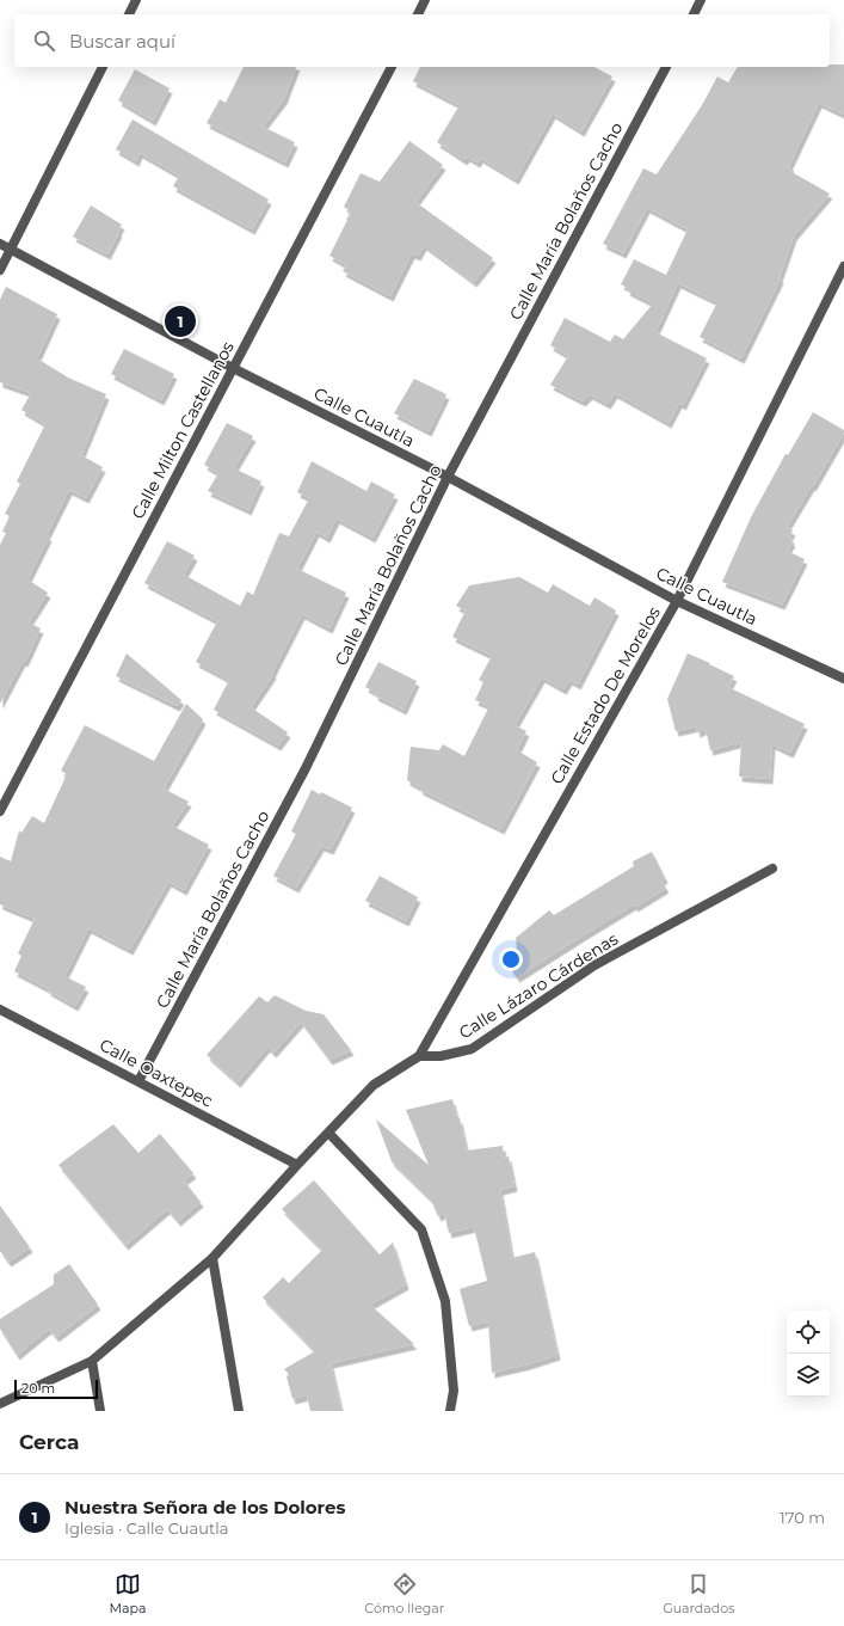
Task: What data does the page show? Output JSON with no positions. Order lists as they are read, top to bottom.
{
  "streets": {
    "street": [
      "Calle María Bolaños Cacho",
      "Calle Cuautla",
      "Calle Milton Castellanos",
      "Calle Estado De Morelos",
      "Calle Lázaro Cárdenas",
      "Calle Oaxtepec"
    ]
  },
  "crossings": [
    ["Calle María Bolaños Cacho", "Calle Cuautla"],
    ["Calle María Bolaños Cacho", "Calle Oaxtepec"],
    ["Calle Cuautla", "Calle Milton Castellanos"],
    ["Calle Cuautla", "Calle Estado De Morelos"],
    ["Calle Estado De Morelos", "Calle Lázaro Cárdenas"]
  ],
  "scale_bar": "20 m",
  "page": {
    "search": "Buscar aquí",
    "pins": "1",
    "scale": "20 m",
    "heading": "Cerca",
    "list": [
      {
        "mark": "1",
        "name": "Nuestra Señora de los Dolores",
        "note": "Iglesia · Calle Cuautla",
        "value": "170 m"
      }
    ],
    "nav": ["Mapa", "Cómo llegar", "Guardados"]
  }
}
